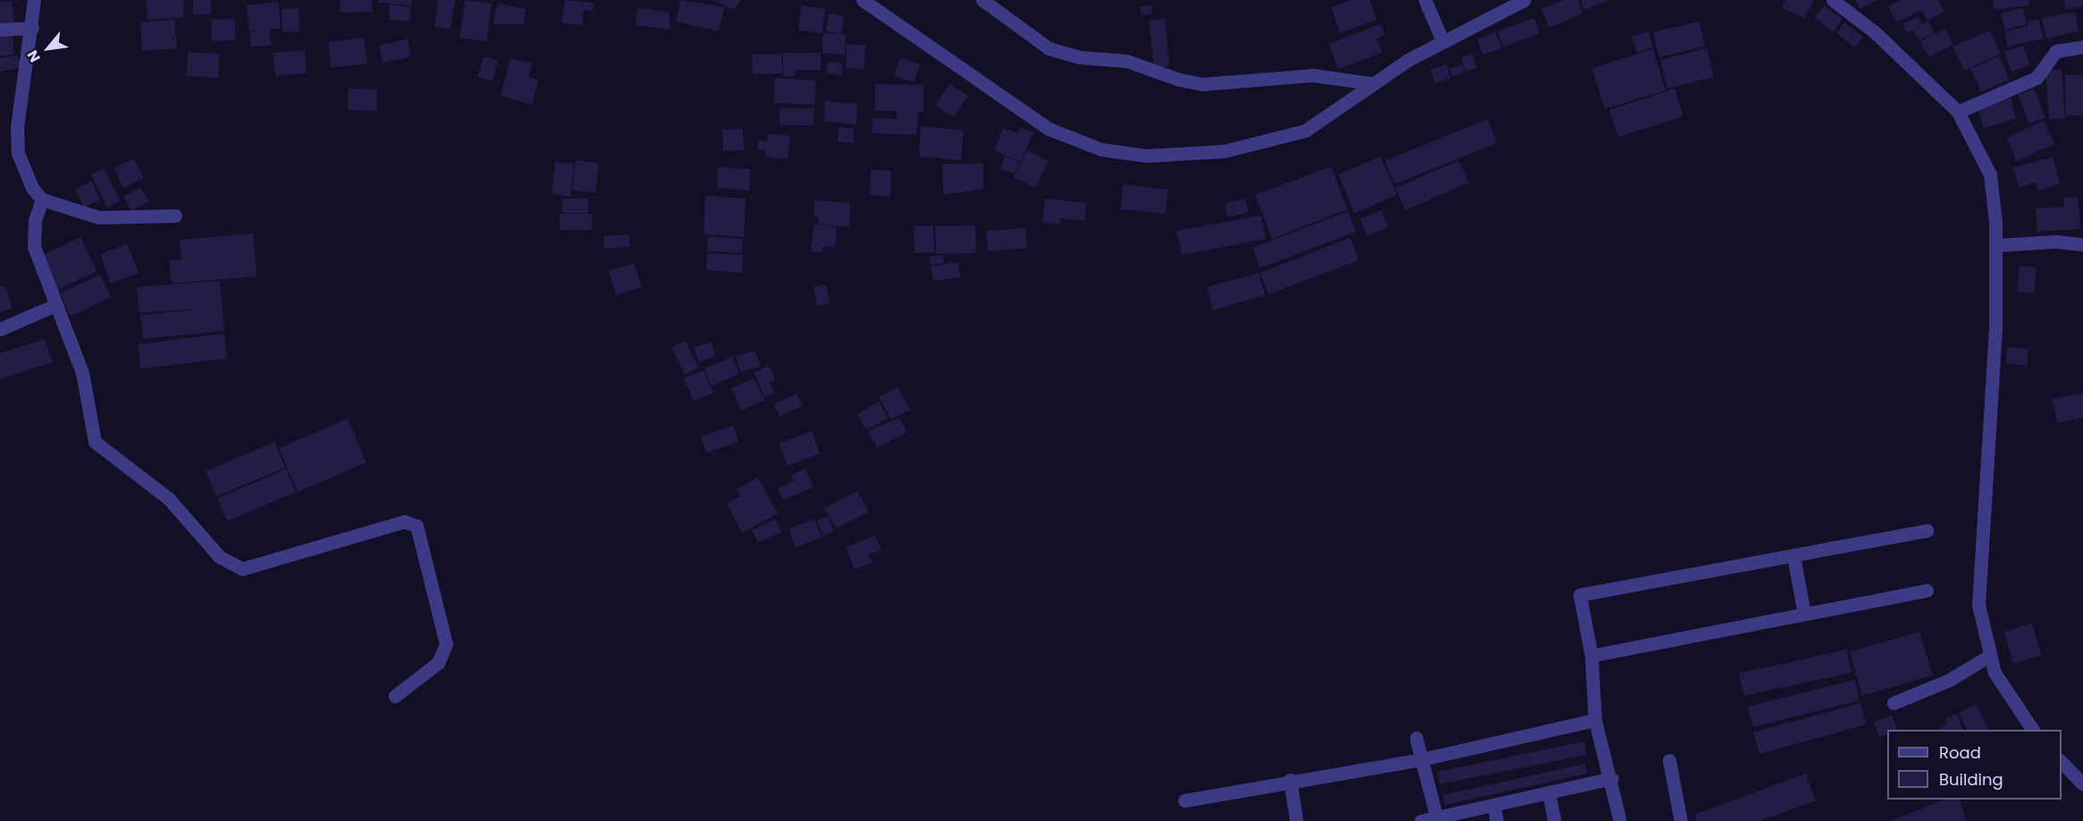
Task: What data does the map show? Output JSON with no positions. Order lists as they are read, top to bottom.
{
  "legend": ["Road", "Building"],
  "north": "bottom left"
}
